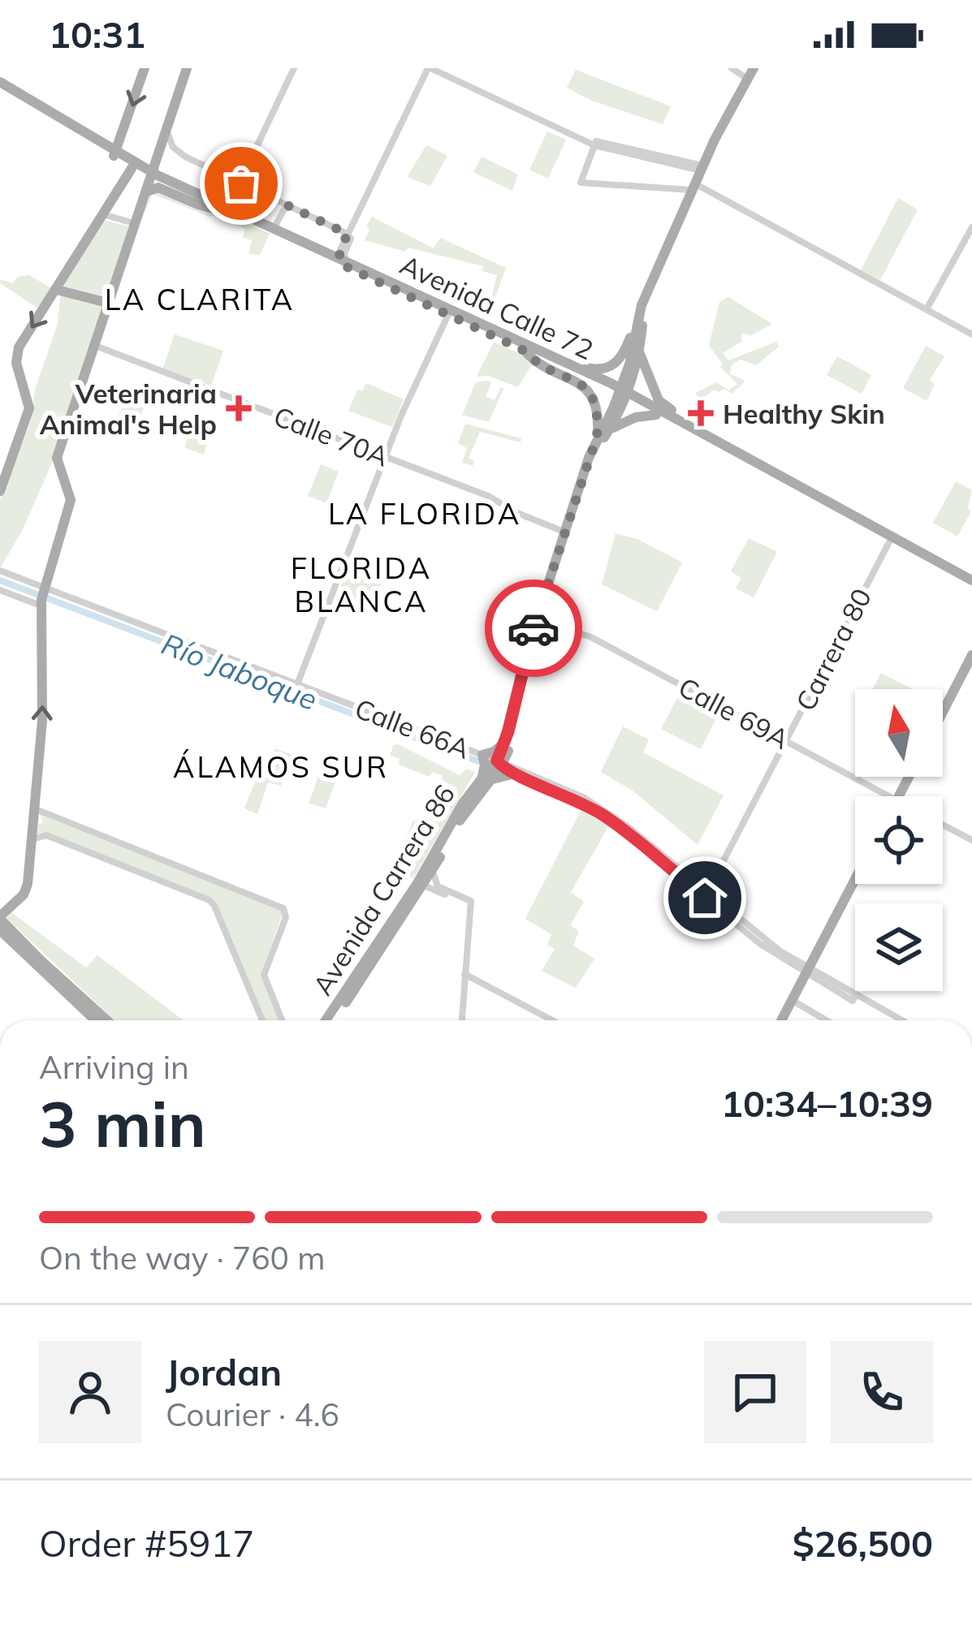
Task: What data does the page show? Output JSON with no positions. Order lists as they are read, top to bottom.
{
  "streets": {
    "main road": ["Avenida Calle 72", "Avenida Carrera 86"],
    "street": [
      "Calle 70A",
      "Carrera 80",
      "Calle 69A",
      "Calle 66A"
    ]
  },
  "crossings": [
    ["Avenida Calle 72", "Carrera 80"],
    ["Avenida Calle 72", "Avenida Carrera 86"],
    ["Calle 70A", "Avenida Carrera 86"],
    ["Carrera 80", "Calle 69A"],
    ["Carrera 80", "Calle 66A"],
    ["Calle 69A", "Avenida Carrera 86"],
    ["Calle 66A", "Avenida Carrera 86"]
  ],
  "districts": [
    "LA CLARITA",
    "LA FLORIDA",
    "FLORIDA BLANCA",
    "ÁLAMOS SUR"
  ],
  "water": ["Río Jaboque"],
  "places": {
    "health": ["Veterinaria Animal's Help", "Healthy Skin"]
  },
  "north": "top",
  "page": {
    "status": "10:31",
    "heading": ["3 min", "Arriving in", "10:34–10:39"],
    "panel": [
      "Jordan",
      "Courier · 4.6",
      "Order #5917",
      "$26,500"
    ],
    "bar": "On the way · 760 m"
  }
}
